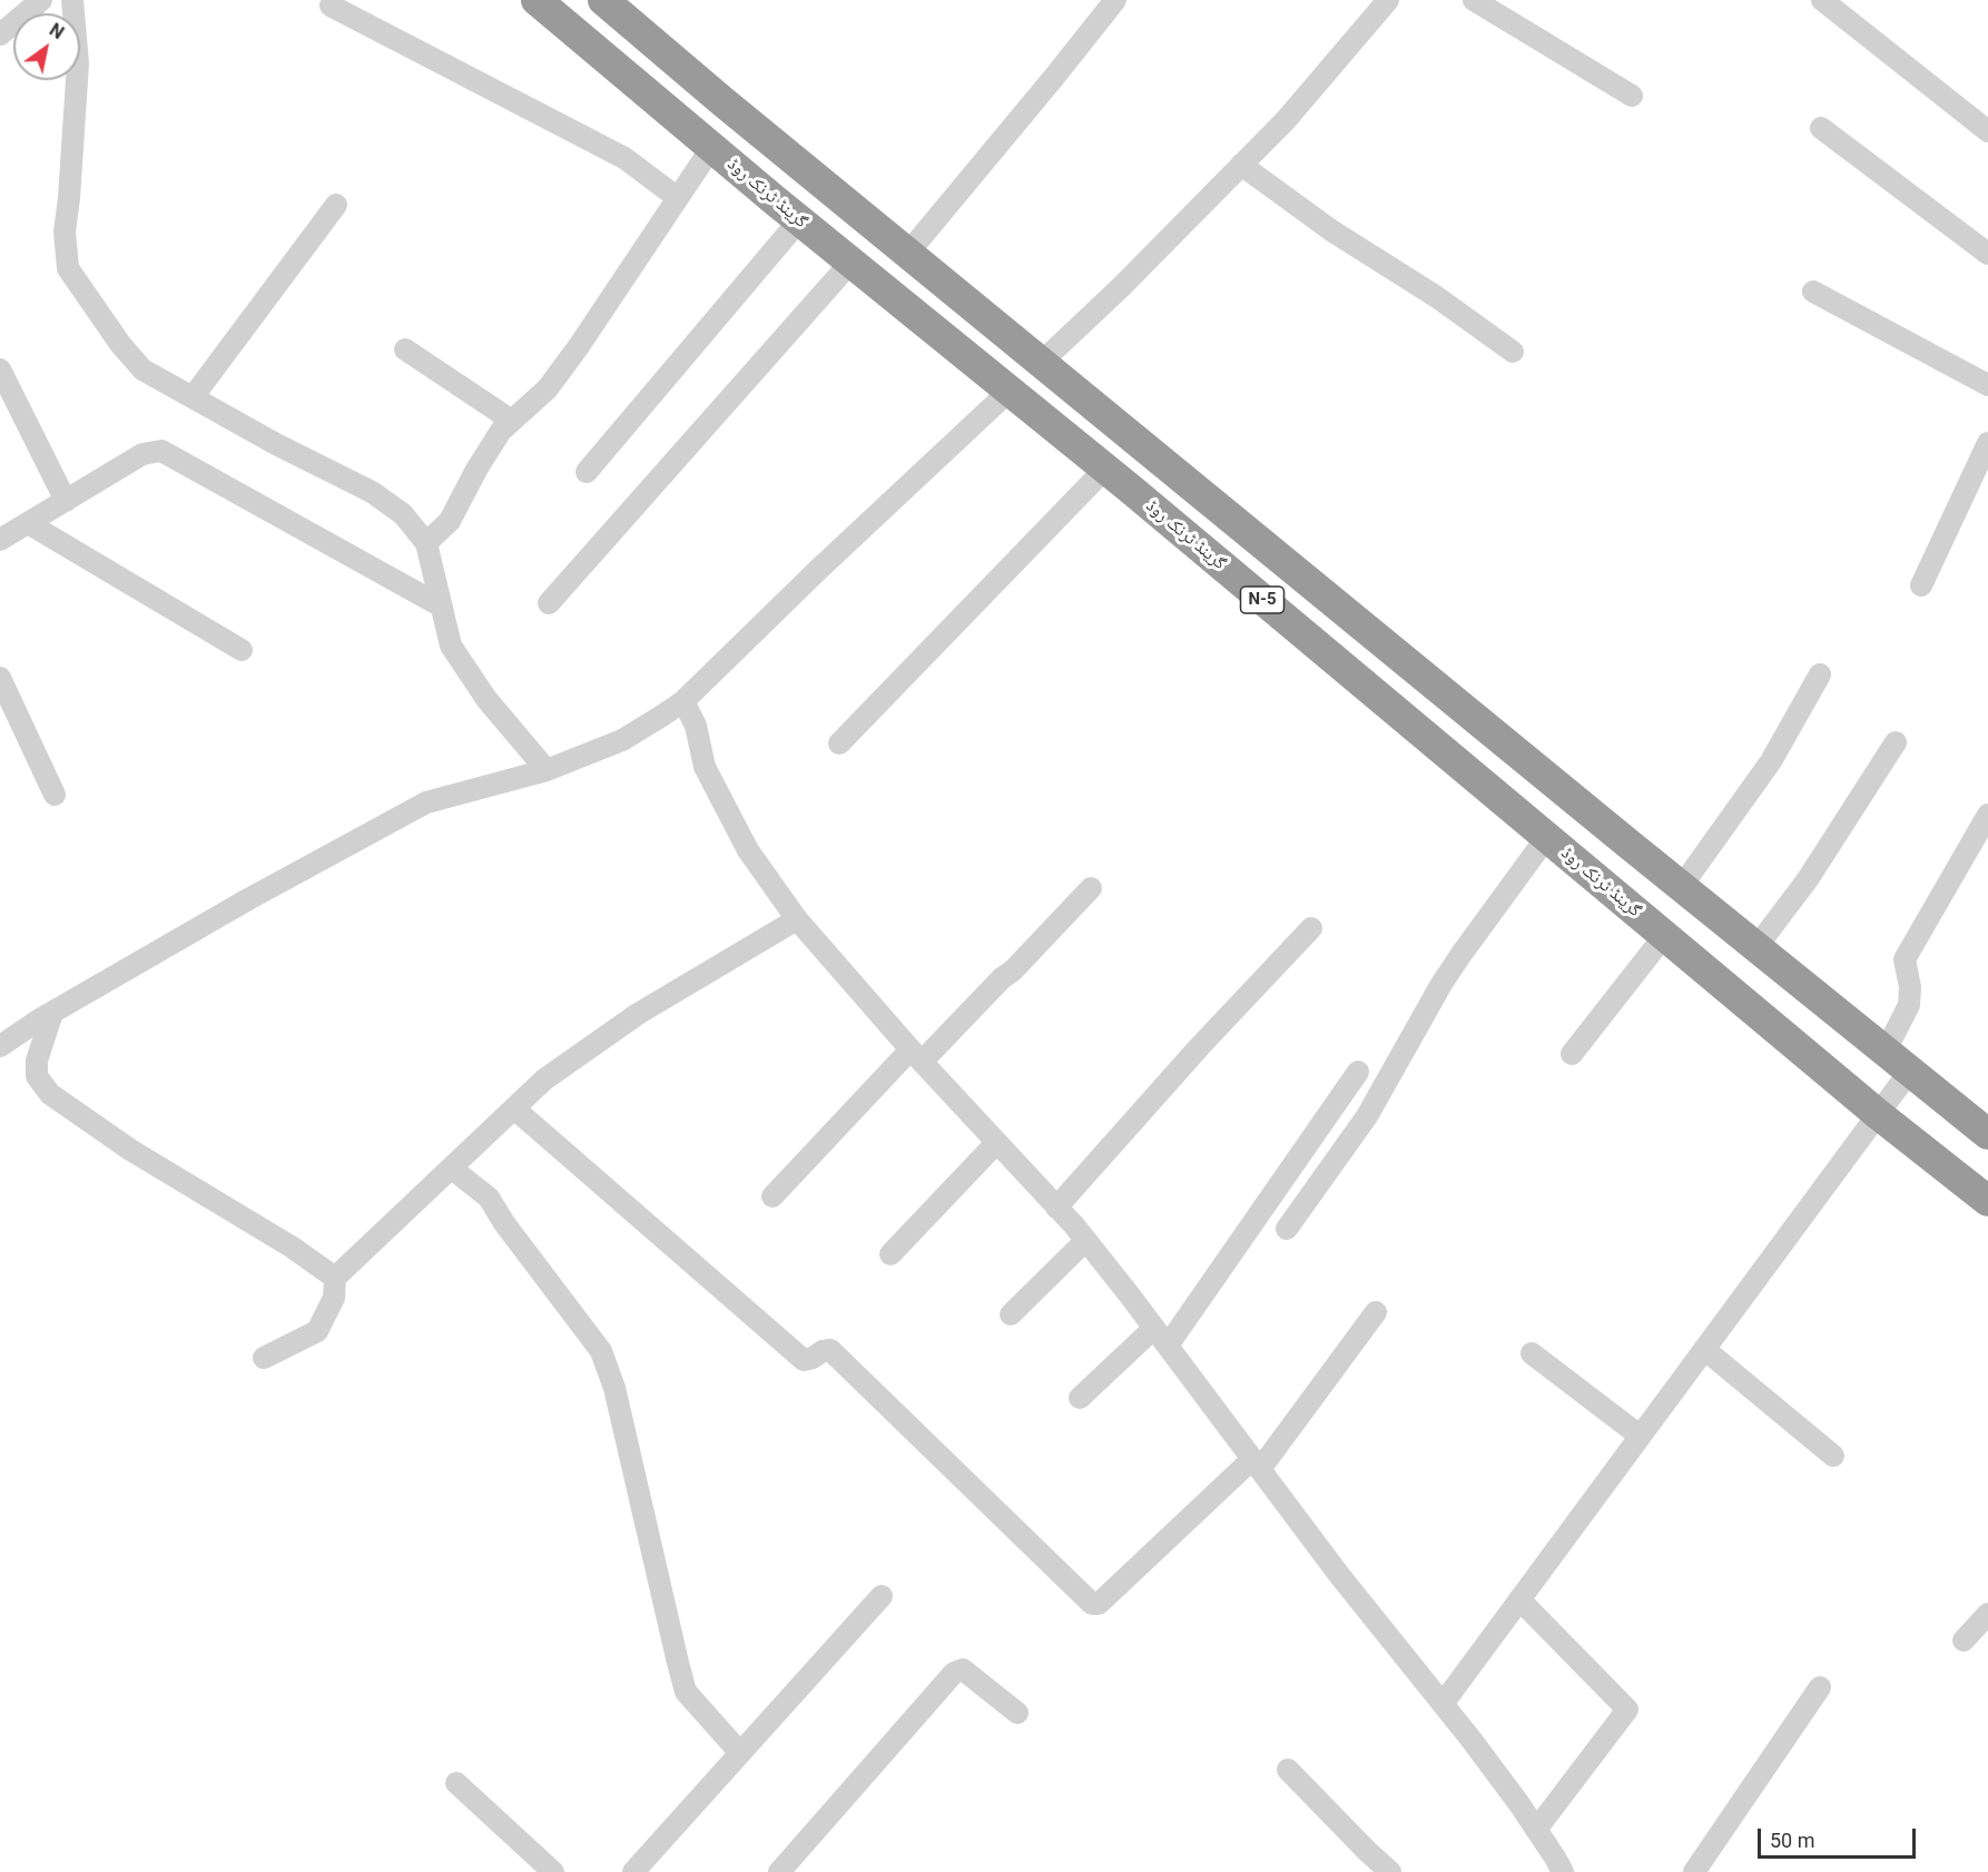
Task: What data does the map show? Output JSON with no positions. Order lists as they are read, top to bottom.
{
  "streets": {
    "highway": ["گرینڈ ٹرنک روڈ", "N-5"]
  },
  "scale_bar": "50 m",
  "north": "top right"
}
